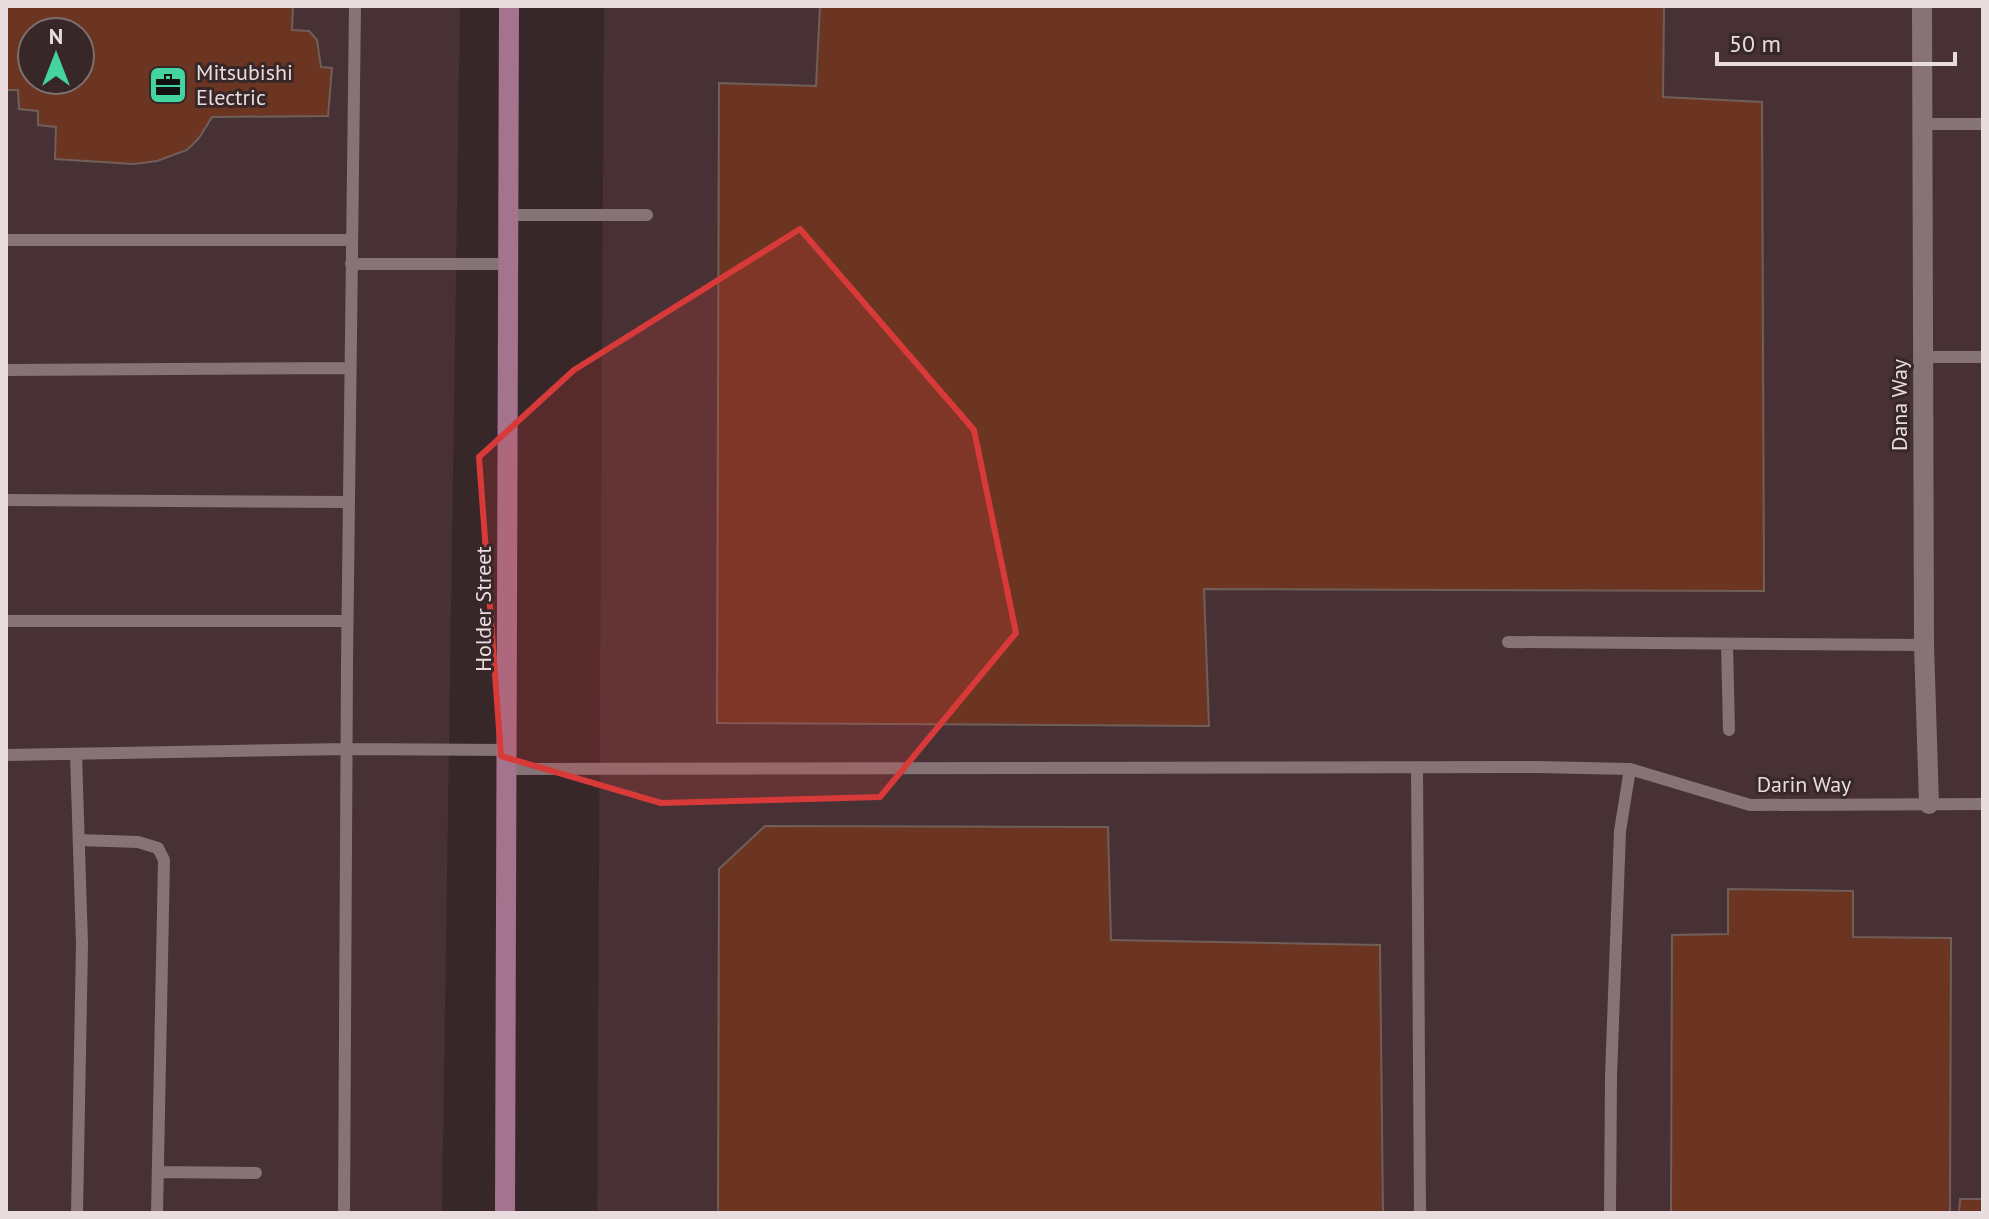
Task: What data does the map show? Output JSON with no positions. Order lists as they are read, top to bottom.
{
  "streets": {
    "street": ["Dana Way", "Holder Street"],
    "lane": ["Darin Way"]
  },
  "crossings": [
    ["Dana Way", "Darin Way"],
    ["Holder Street", "Darin Way"]
  ],
  "places": {
    "office": ["Mitsubishi Electric"]
  },
  "scale_bar": "50 m",
  "north": "top"
}
